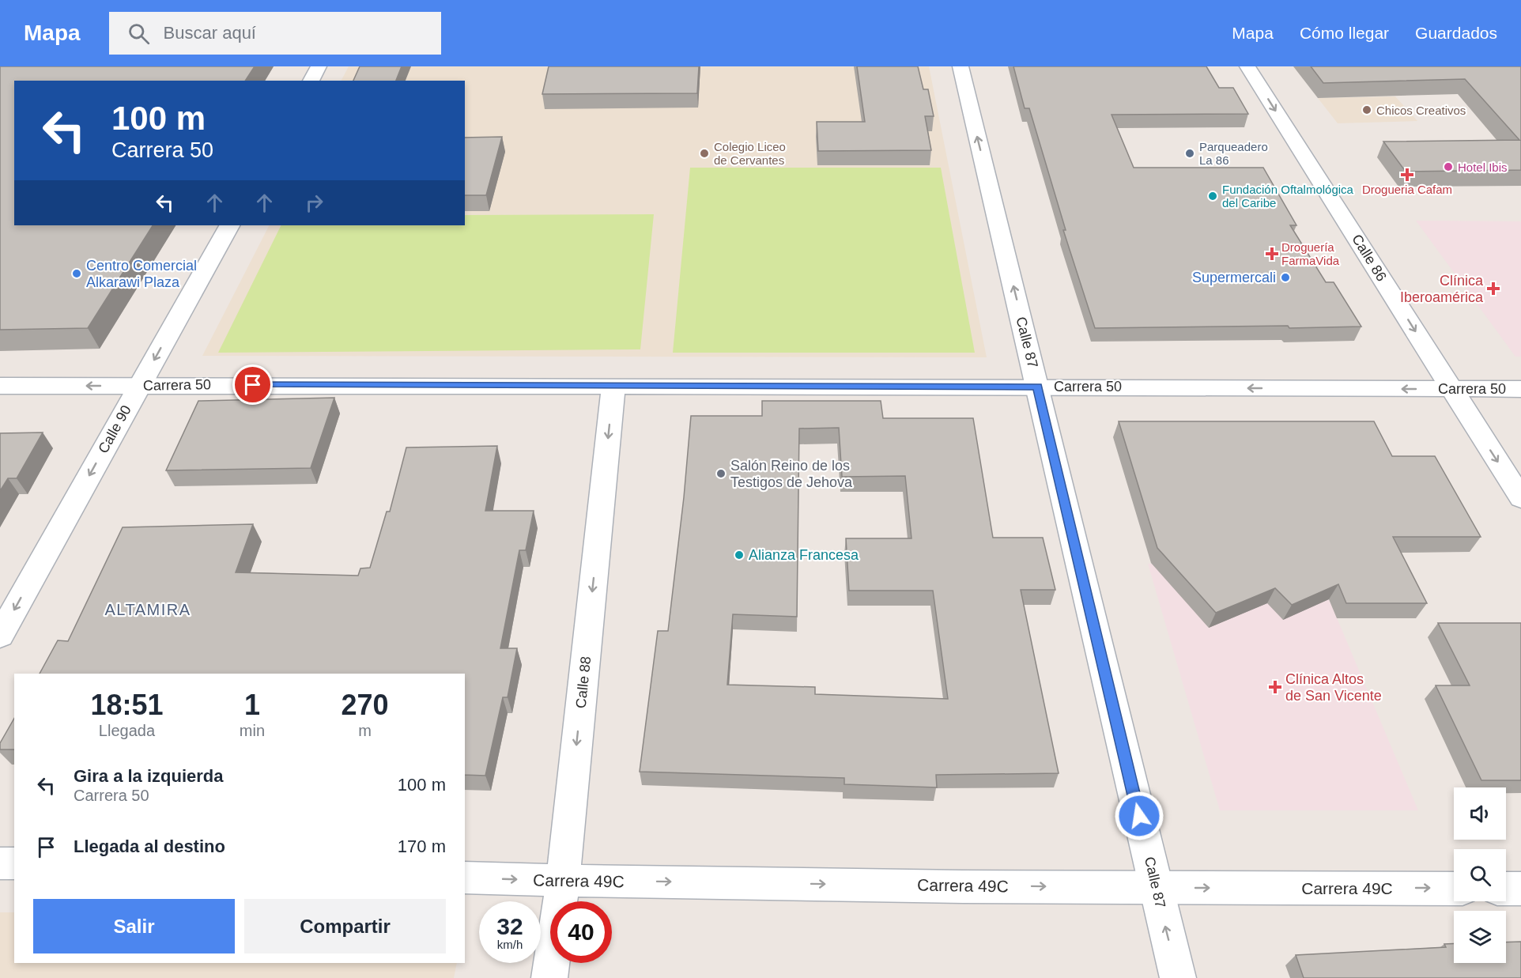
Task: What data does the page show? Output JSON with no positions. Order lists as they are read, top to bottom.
{
  "streets": {
    "street": [
      "Calle 86",
      "Calle 87",
      "Carrera 50",
      "Calle 90",
      "Calle 88",
      "Carrera 49C"
    ]
  },
  "crossings": [
    ["Calle 86", "Carrera 50"],
    ["Calle 87", "Carrera 50"],
    ["Calle 87", "Carrera 49C"],
    ["Carrera 50", "Calle 90"],
    ["Carrera 50", "Calle 88"],
    ["Calle 88", "Carrera 49C"]
  ],
  "one_way": [
    "Calle 86",
    "Calle 87",
    "Carrera 50",
    "Calle 90",
    "Calle 88",
    "Carrera 49C"
  ],
  "districts": ["ALTAMIRA"],
  "places": {
    "other": [
      "Chicos Creativos",
      "Colegio Liceo de Cervantes",
      "Parqueadero La 86",
      "Hotel Ibis",
      "Fundación Oftalmológica del Caribe",
      "Centro Comercial Alkarawi Plaza",
      "Supermercali",
      "Salón Reino de los Testigos de Jehova",
      "Alianza Francesa"
    ],
    "health": [
      "Drogueria Cafam",
      "Droguería FarmaVida",
      "Clínica Iberoamérica",
      "Clínica Altos de San Vicente"
    ]
  },
  "page": {
    "header": "Mapa",
    "search": "Buscar aquí",
    "nav": ["Mapa", "Cómo llegar", "Guardados"],
    "turn": ["100 m", "Carrera 50"],
    "eta": [
      "18:51",
      "Llegada",
      "1",
      "min",
      "270",
      "m"
    ],
    "list": [
      {
        "name": "Gira a la izquierda",
        "note": "Carrera 50",
        "value": "100 m"
      },
      {
        "name": "Llegada al destino",
        "value": "170 m"
      }
    ],
    "buttons": ["Salir", "Compartir"],
    "speed": "32 km/h",
    "limit": "40"
  }
}
